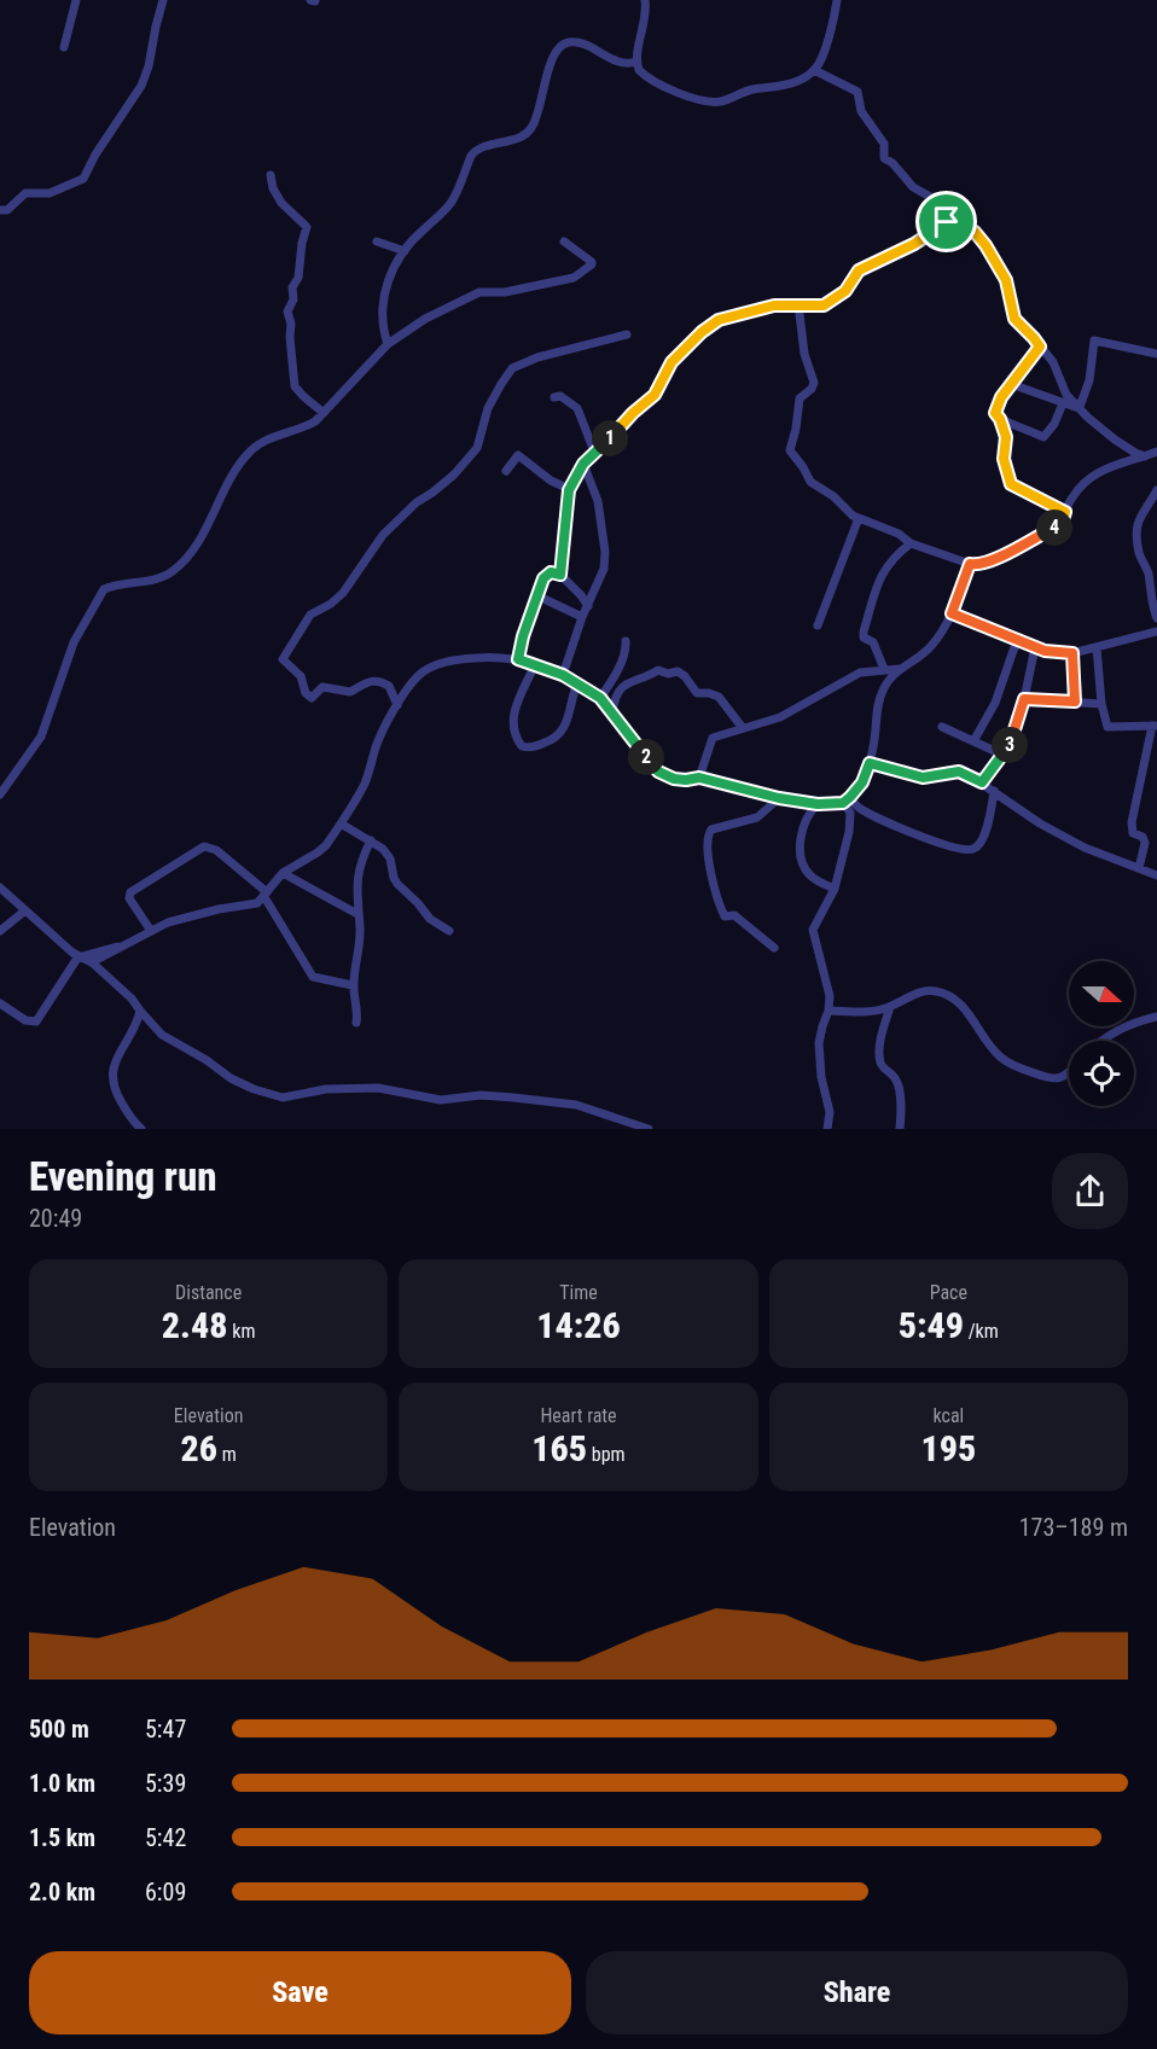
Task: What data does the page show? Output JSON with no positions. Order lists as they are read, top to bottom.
{
  "north": "right",
  "page": {
    "pins": [
      "1",
      "4",
      "3",
      "2"
    ],
    "heading": ["Evening run", "20:49"],
    "stats": [
      ["Distance", "2.48 km"],
      ["Time", "14:26"],
      ["Pace", "5:49 /km"],
      ["Elevation", "26 m"],
      ["Heart rate", "165 bpm"],
      ["kcal", "195"]
    ],
    "chart": ["Elevation", "173–189 m"],
    "list": [
      {
        "name": "500 m",
        "note": "5:47"
      },
      {
        "name": "1.0 km",
        "note": "5:39"
      },
      {
        "name": "1.5 km",
        "note": "5:42"
      },
      {
        "name": "2.0 km",
        "note": "6:09"
      }
    ],
    "buttons": ["Save", "Share"]
  }
}
